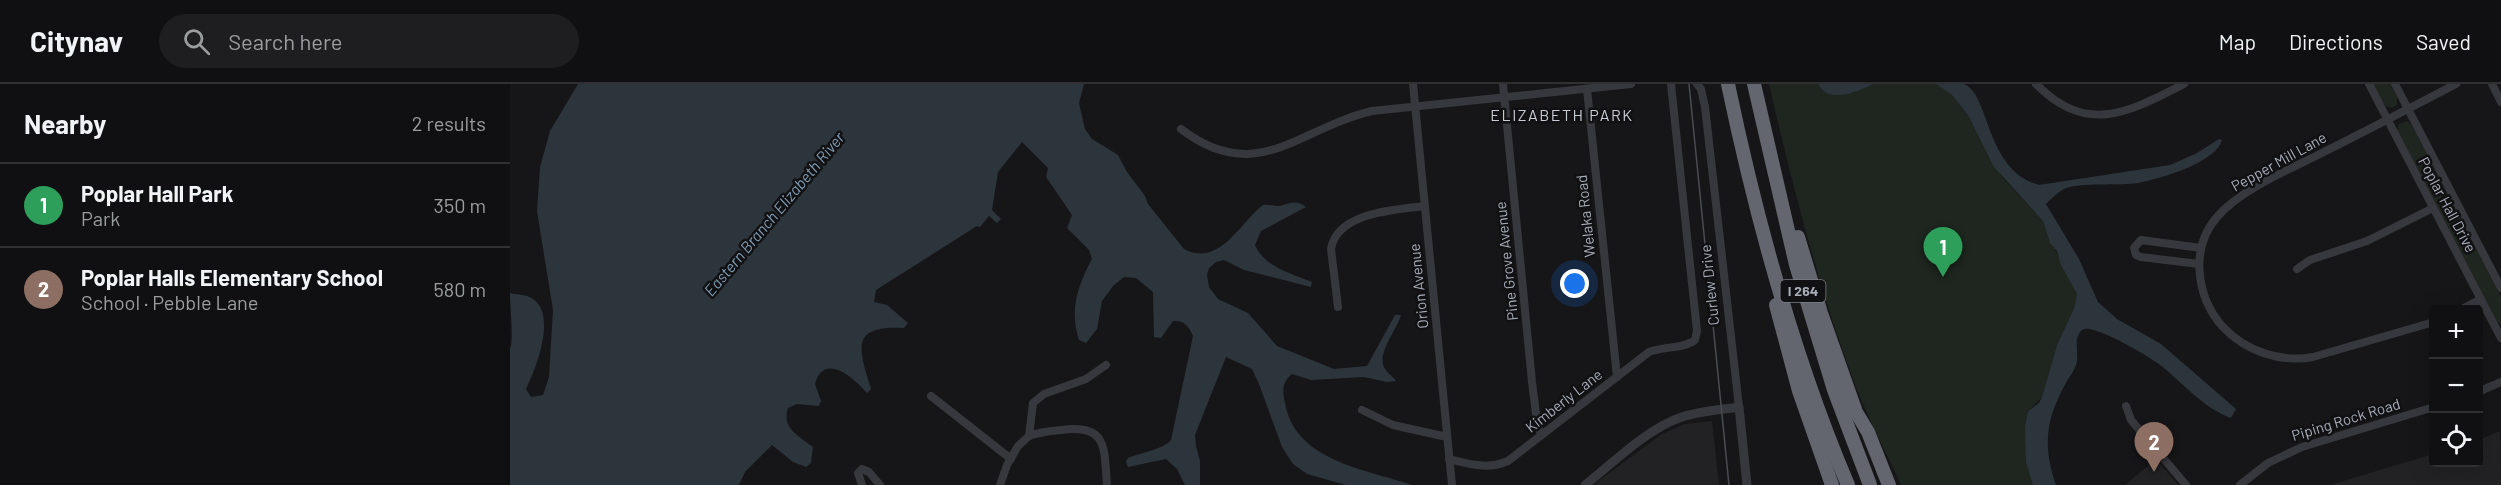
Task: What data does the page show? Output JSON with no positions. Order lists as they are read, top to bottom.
{
  "streets": {
    "highway": ["I 264"],
    "street": [
      "Pepper Mill Lane",
      "Poplar Hall Drive",
      "Welaka Road",
      "Pine Grove Avenue",
      "Curlew Drive",
      "Orion Avenue",
      "Kimberly Lane",
      "Piping Rock Road"
    ]
  },
  "crossings": [
    ["Pepper Mill Lane", "Poplar Hall Drive"],
    ["Welaka Road", "Kimberly Lane"],
    ["Pine Grove Avenue", "Kimberly Lane"],
    ["Curlew Drive", "Kimberly Lane"],
    ["Orion Avenue", "Kimberly Lane"]
  ],
  "districts": ["ELIZABETH PARK"],
  "water": ["Eastern Branch Elizabeth River"],
  "page": {
    "header": "Citynav",
    "search": "Search here",
    "nav": ["Map", "Directions", "Saved"],
    "heading": ["Nearby", "2 results"],
    "list": [
      {
        "mark": "1",
        "name": "Poplar Hall Park",
        "note": "Park",
        "value": "350 m"
      },
      {
        "mark": "2",
        "name": "Poplar Halls Elementary School",
        "note": "School · Pebble Lane",
        "value": "580 m"
      }
    ],
    "pins": ["1", "2"],
    "map_buttons": ["+", "−"]
  }
}
